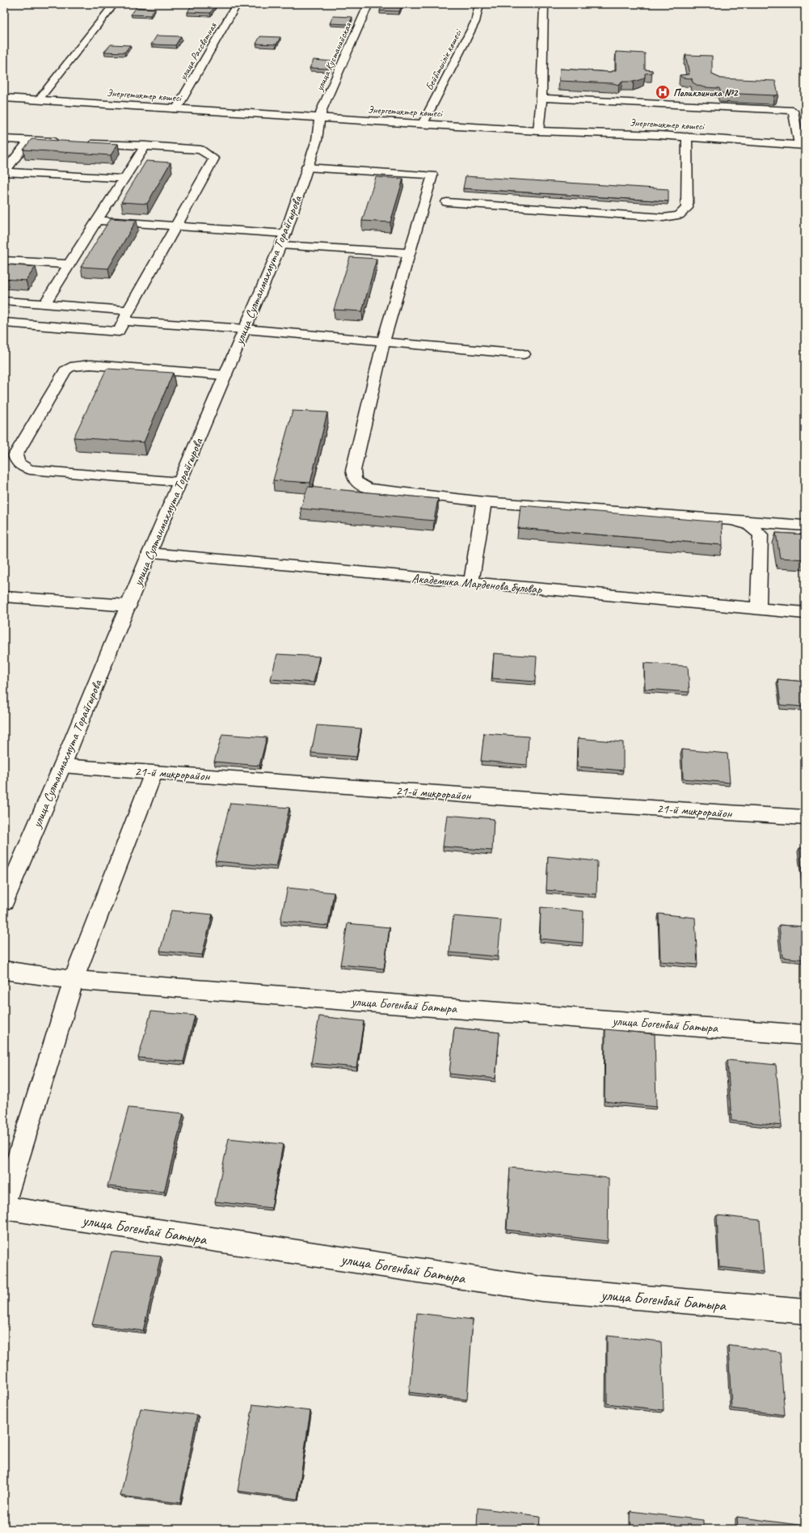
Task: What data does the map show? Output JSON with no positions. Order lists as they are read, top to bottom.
{
  "streets": {
    "street": [
      "улица Рассветная",
      "улица Кустанайская",
      "Бейбітшілік көшесі",
      "Энергетиктер көшесі",
      "улица Султанмахмута Торайгырова",
      "Академика Марденова бульвар",
      "21-й микрорайон",
      "улица Богенбай Батыра"
    ]
  },
  "crossings": [
    ["улица Рассветная", "Энергетиктер көшесі"],
    ["улица Кустанайская", "Энергетиктер көшесі"],
    ["улица Кустанайская", "улица Султанмахмута Торайгырова"],
    ["Бейбітшілік көшесі", "Энергетиктер көшесі"],
    ["Энергетиктер көшесі", "улица Султанмахмута Торайгырова"],
    ["улица Султанмахмута Торайгырова", "Академика Марденова бульвар"],
    ["улица Султанмахмута Торайгырова", "21-й микрорайон"]
  ],
  "places": {
    "hospital": ["Поликлиника №2"]
  }
}
